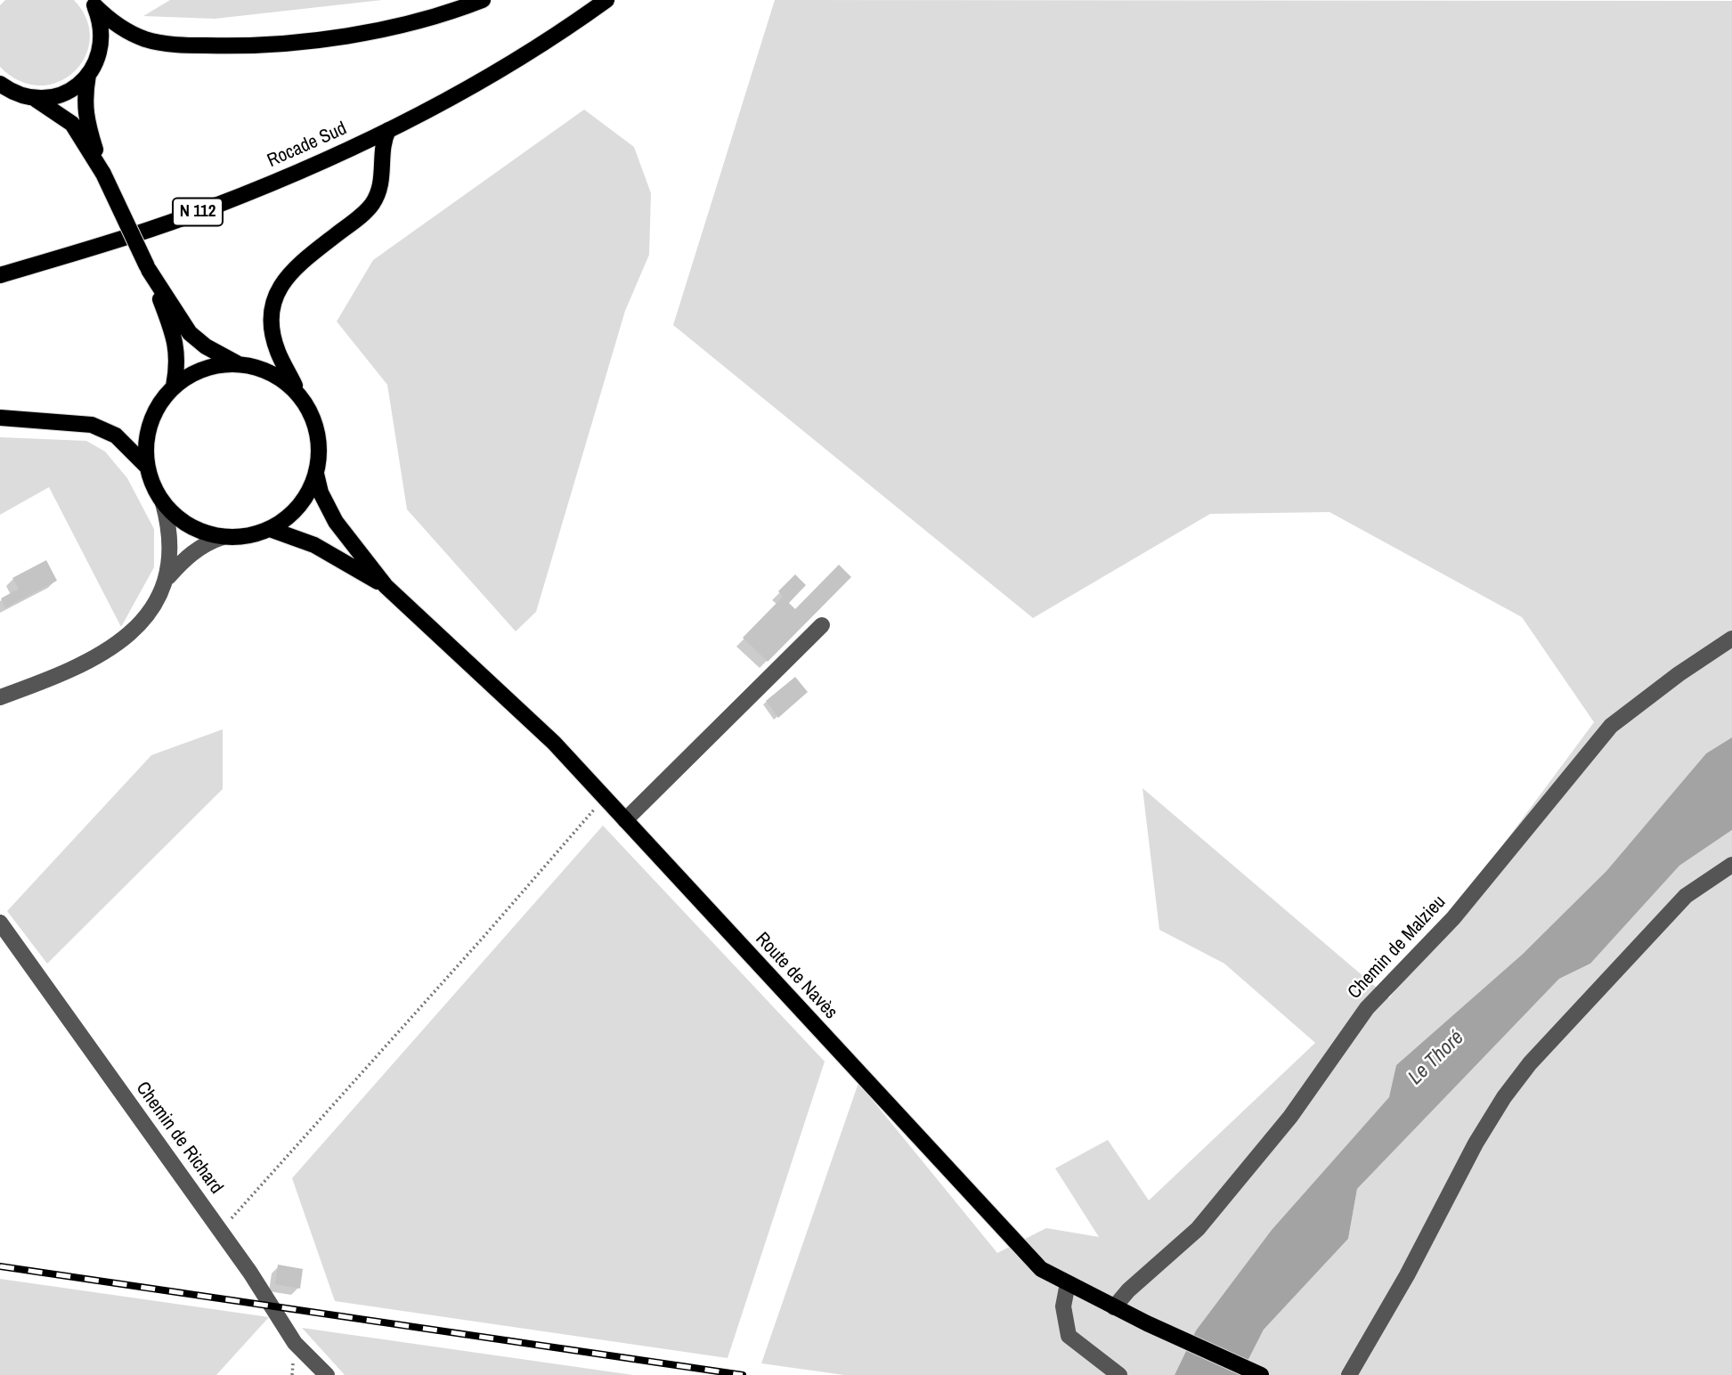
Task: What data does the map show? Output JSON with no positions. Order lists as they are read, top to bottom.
{
  "streets": {
    "main road": ["Rocade Sud", "N 112", "Route de Navès"],
    "street": ["Chemin de Malzieu", "Chemin de Richard"]
  },
  "crossings": [
    ["Chemin de Malzieu", "Route de Navès"]
  ],
  "water": ["Le Thoré"]
}
